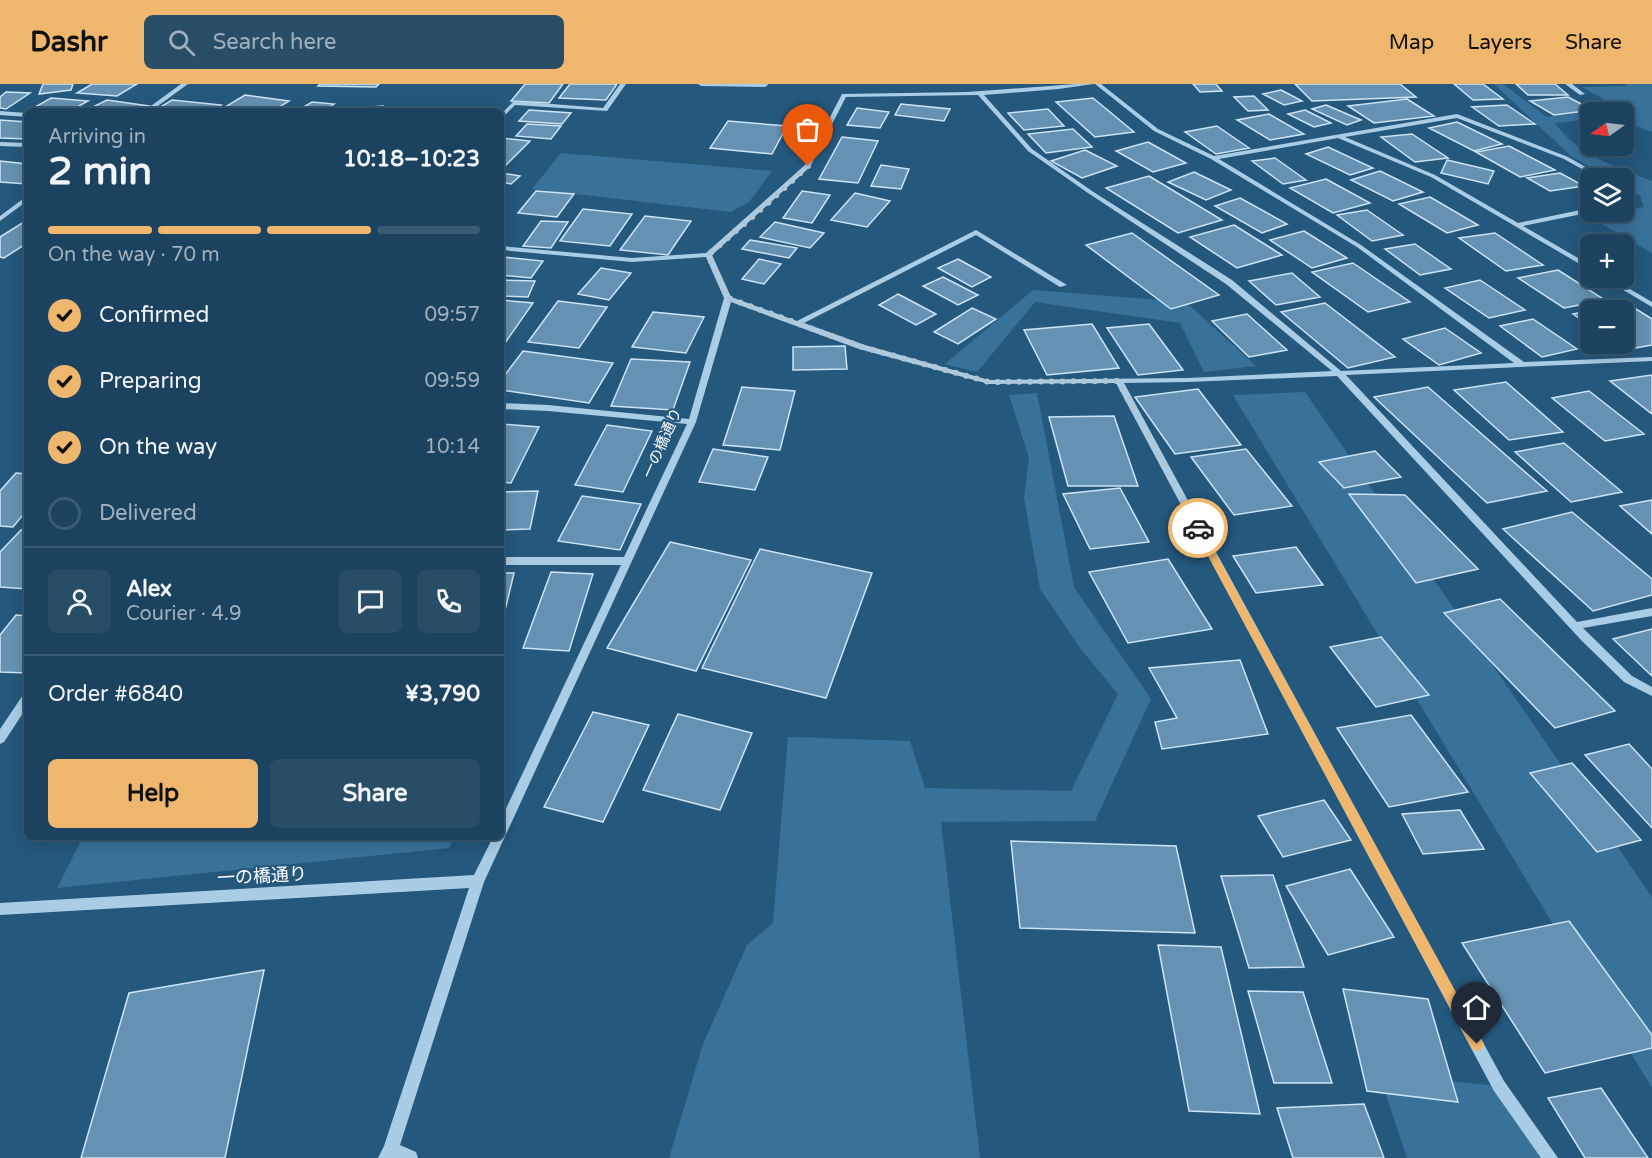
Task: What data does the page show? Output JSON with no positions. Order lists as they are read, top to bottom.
{
  "streets": {
    "street": ["一の橋通り"]
  },
  "north": "left",
  "page": {
    "header": "Dashr",
    "search": "Search here",
    "nav": ["Map", "Layers", "Share"],
    "map_buttons": ["+", "−"],
    "heading": ["2 min", "Arriving in", "10:18–10:23"],
    "panel": [
      "Alex",
      "Courier · 4.9",
      "Order #6840",
      "¥3,790"
    ],
    "bar": "On the way · 70 m",
    "list": [
      ["Confirmed", "09:57"],
      ["Preparing", "09:59"],
      ["On the way", "10:14"],
      "Delivered"
    ],
    "buttons": ["Help", "Share"]
  }
}
